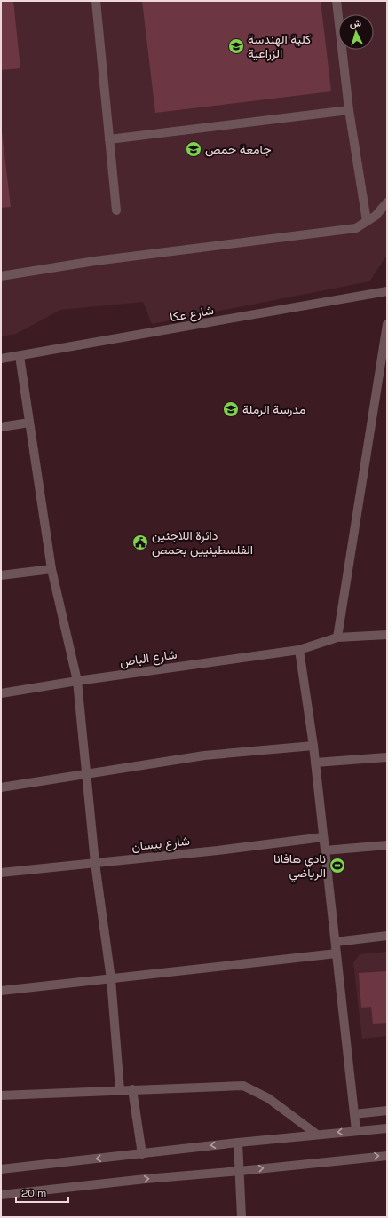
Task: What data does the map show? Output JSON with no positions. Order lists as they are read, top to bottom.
{
  "streets": {
    "street": ["شارع عكا", "شارع الباص", "شارع بيسان"]
  },
  "places": {
    "school or university": ["كلية الهندسة الزراعية", "جامعة حمص", "مدرسة الرملة"],
    "public building": ["دائرة اللاجئين الفلسطينيين بحمص"],
    "sports": ["نادي هافانا الرياضي"]
  },
  "scale_bar": "20 m",
  "north": "top"
}
